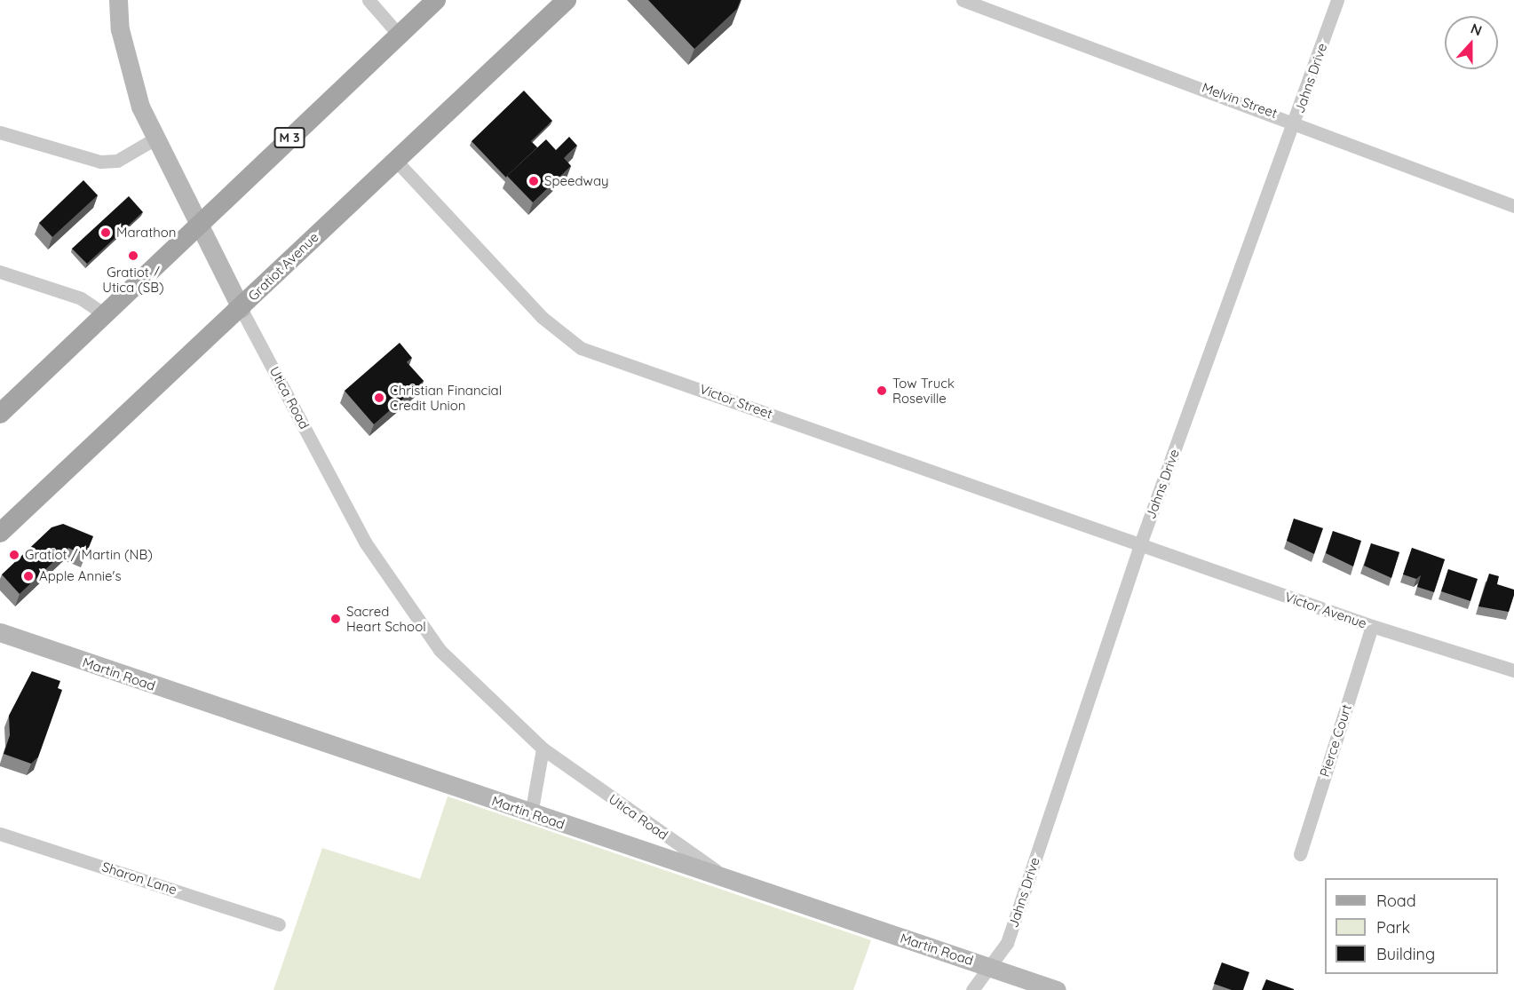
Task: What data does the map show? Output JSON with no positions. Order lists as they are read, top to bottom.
{
  "streets": {
    "main road": ["M 3", "Gratiot Avenue"],
    "street": [
      "Jahns Drive",
      "Melvin Street",
      "Utica Road",
      "Victor Street",
      "Victor Avenue",
      "Martin Road",
      "Pierce Court",
      "Sharon Lane"
    ]
  },
  "crossings": [
    ["Jahns Drive", "Melvin Street"],
    ["Jahns Drive", "Victor Street"],
    ["Jahns Drive", "Victor Avenue"],
    ["Jahns Drive", "Martin Road"],
    ["M 3", "Utica Road"],
    ["Gratiot Avenue", "Utica Road"],
    ["Gratiot Avenue", "Victor Street"],
    ["Utica Road", "Martin Road"],
    ["Victor Street", "Victor Avenue"],
    ["Victor Avenue", "Pierce Court"]
  ],
  "places": [
    "Speedway",
    "Marathon",
    "Gratiot / Utica (SB)",
    "Tow Truck Roseville",
    "Christian Financial Credit Union",
    "Gratiot / Martin (NB)",
    "Apple Annie's",
    "Sacred Heart School"
  ],
  "legend": ["Road", "Park", "Building"],
  "north": "top"
}
